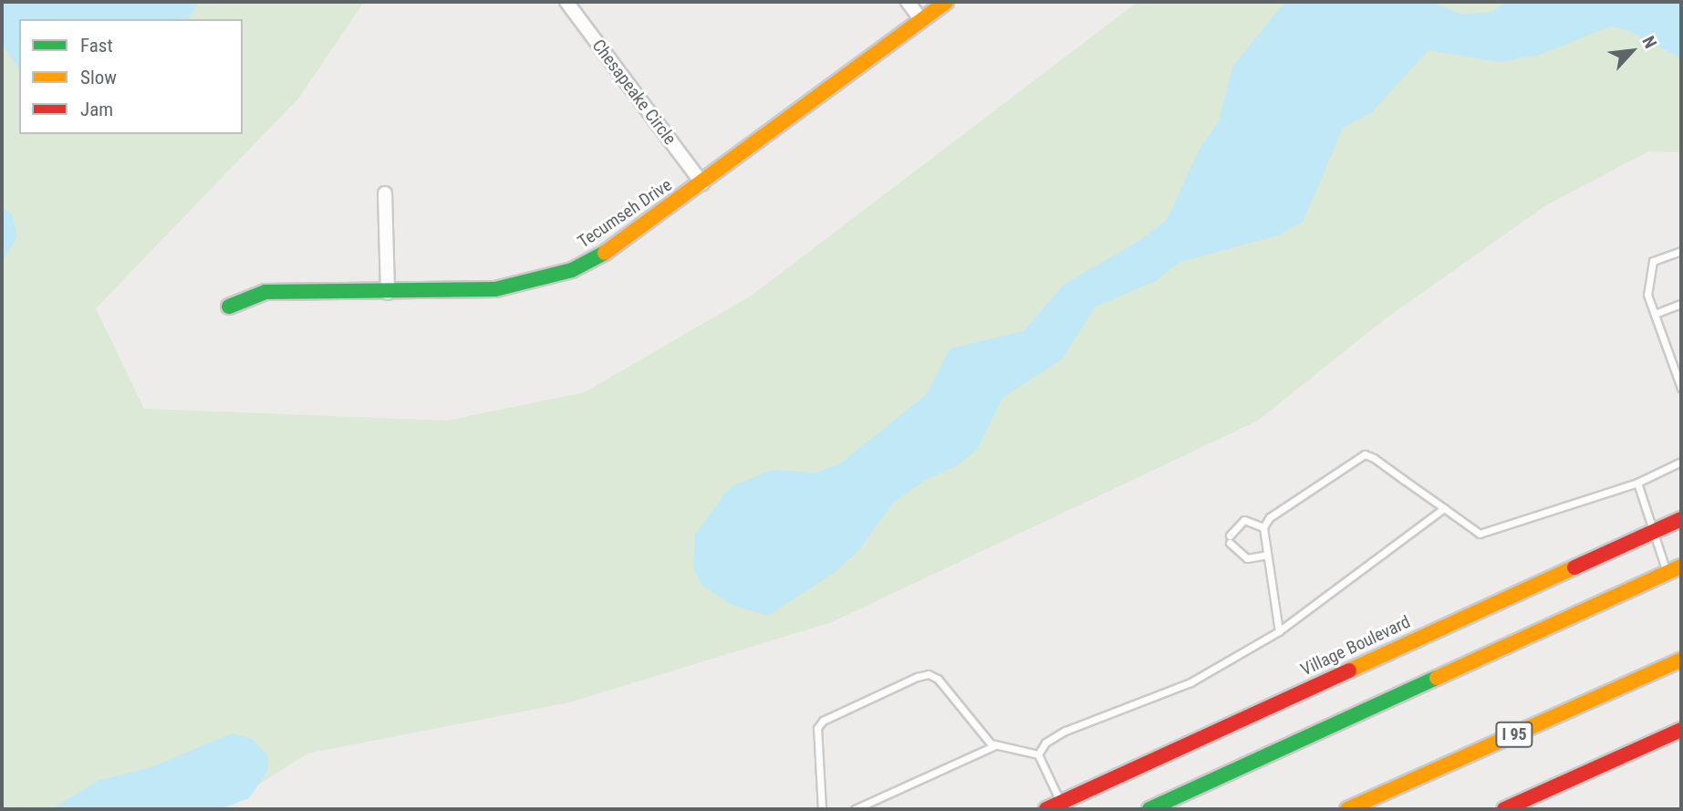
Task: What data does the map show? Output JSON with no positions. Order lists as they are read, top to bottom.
{
  "streets": {
    "main road": ["Tecumseh Drive", "Village Boulevard", "I 95"],
    "street": ["Chesapeake Circle"]
  },
  "crossings": [
    ["Chesapeake Circle", "Tecumseh Drive"]
  ],
  "legend": ["Fast", "Slow", "Jam"],
  "north": "top right"
}
